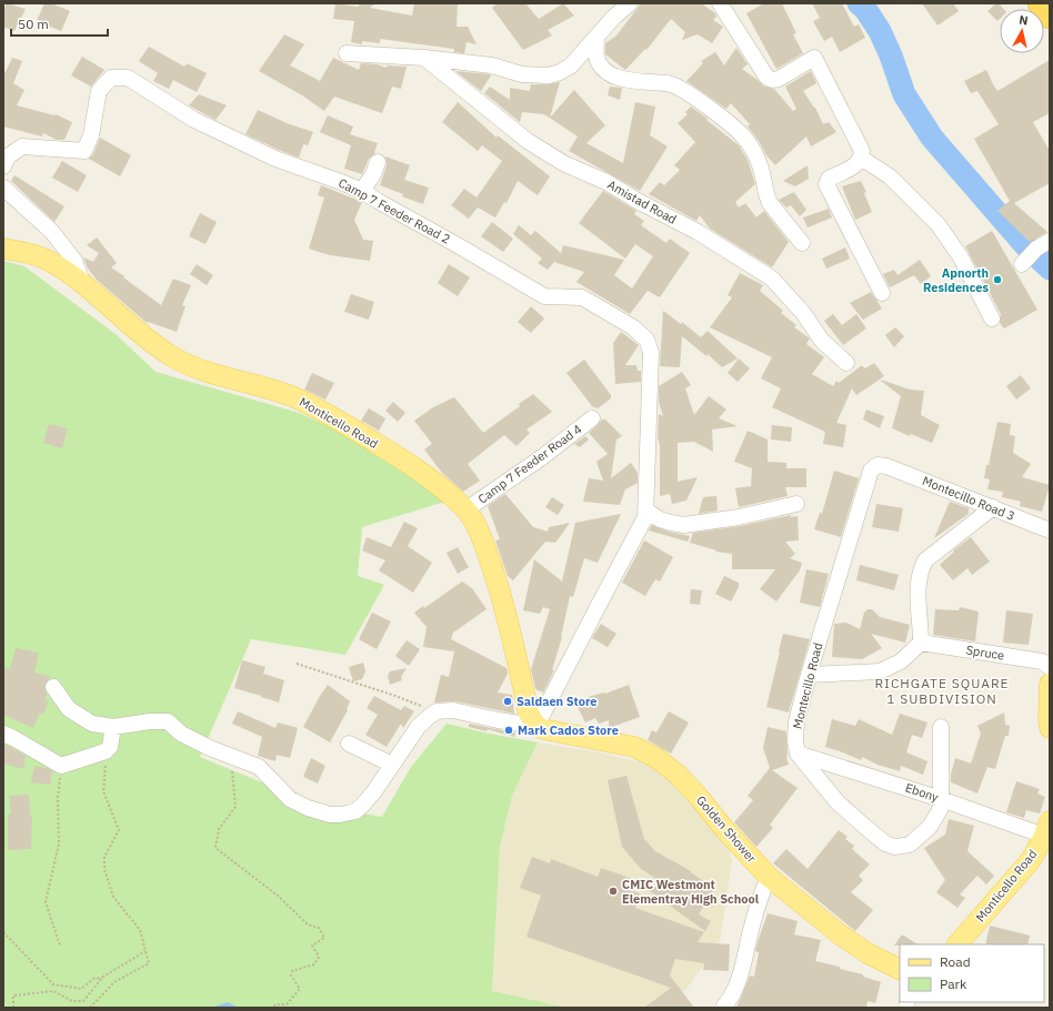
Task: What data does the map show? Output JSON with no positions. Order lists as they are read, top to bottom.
{
  "streets": {
    "main road": ["Monticello Road", "Golden Shower"],
    "street": [
      "Amistad Road",
      "Camp 7 Feeder Road 2",
      "Camp 7 Feeder Road 4",
      "Montecillo Road 3",
      "Spruce",
      "Montecillo Road",
      "Ebony"
    ]
  },
  "crossings": [
    ["Camp 7 Feeder Road 2", "Monticello Road"],
    ["Camp 7 Feeder Road 2", "Golden Shower"],
    ["Monticello Road", "Camp 7 Feeder Road 4"],
    ["Monticello Road", "Ebony"],
    ["Monticello Road", "Golden Shower"],
    ["Montecillo Road 3", "Montecillo Road"],
    ["Montecillo Road", "Ebony"]
  ],
  "districts": ["RICHGATE SQUARE 1 SUBDIVISION"],
  "places": [
    "Apnorth Residences",
    "Saldaen Store",
    "Mark Cados Store",
    "CMIC Westmont Elementray High School"
  ],
  "legend": ["Road", "Park"],
  "scale_bar": "50 m",
  "north": "top"
}
